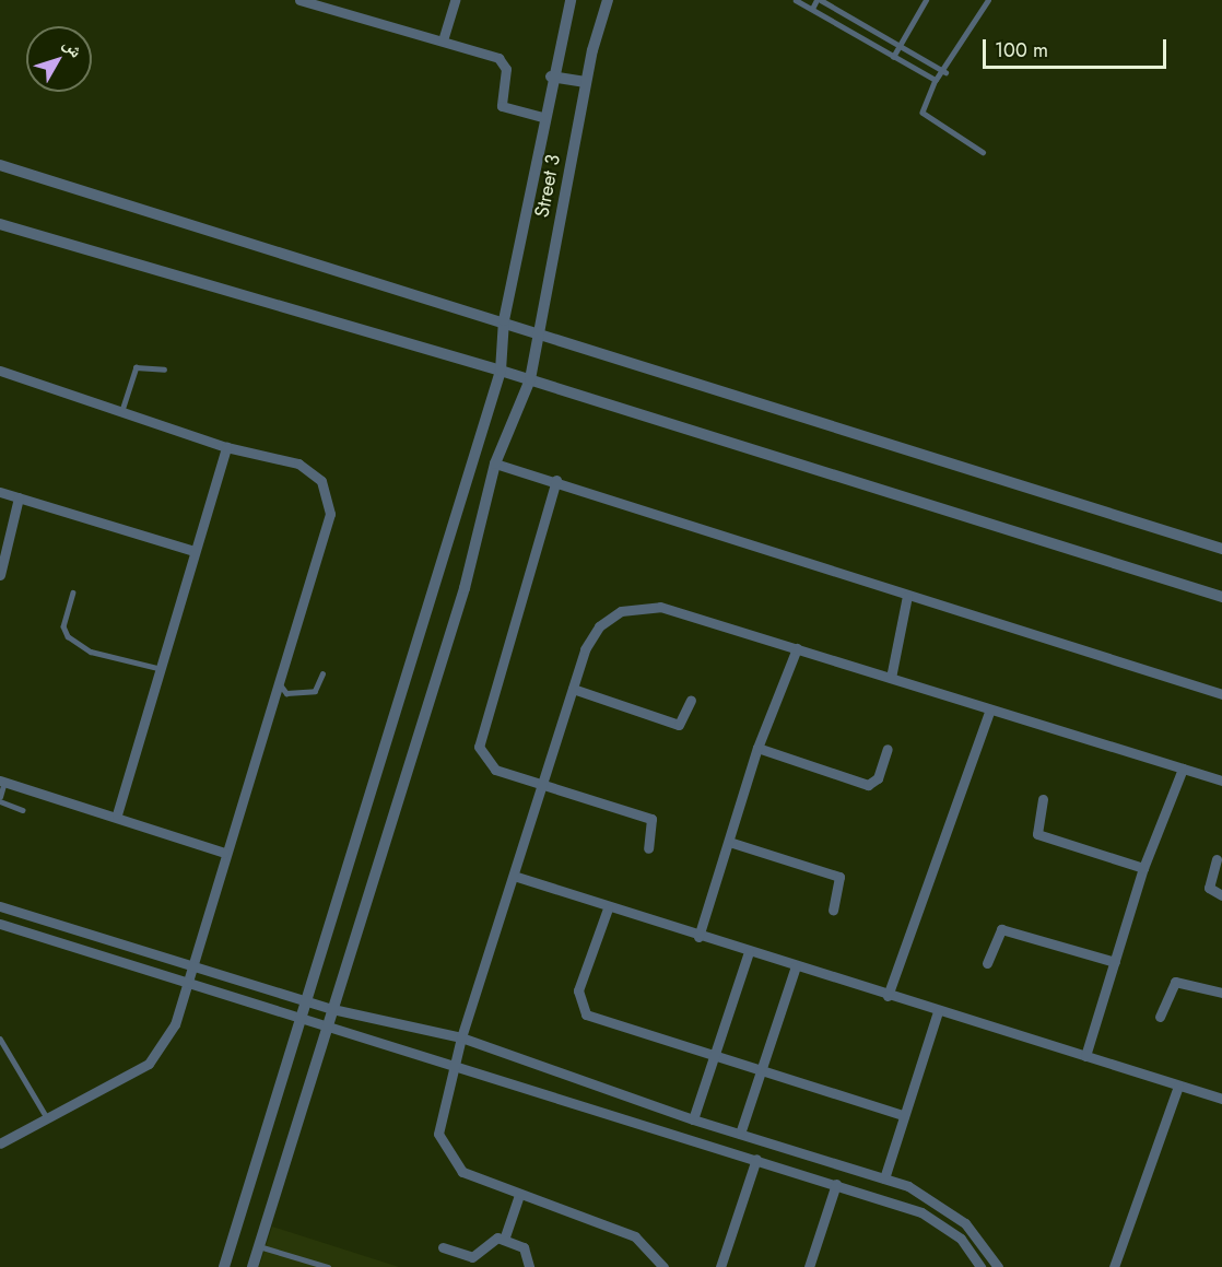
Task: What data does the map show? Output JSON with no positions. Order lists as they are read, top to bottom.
{
  "streets": {
    "street": ["Street 3"]
  },
  "scale_bar": "100 m",
  "north": "top right"
}
